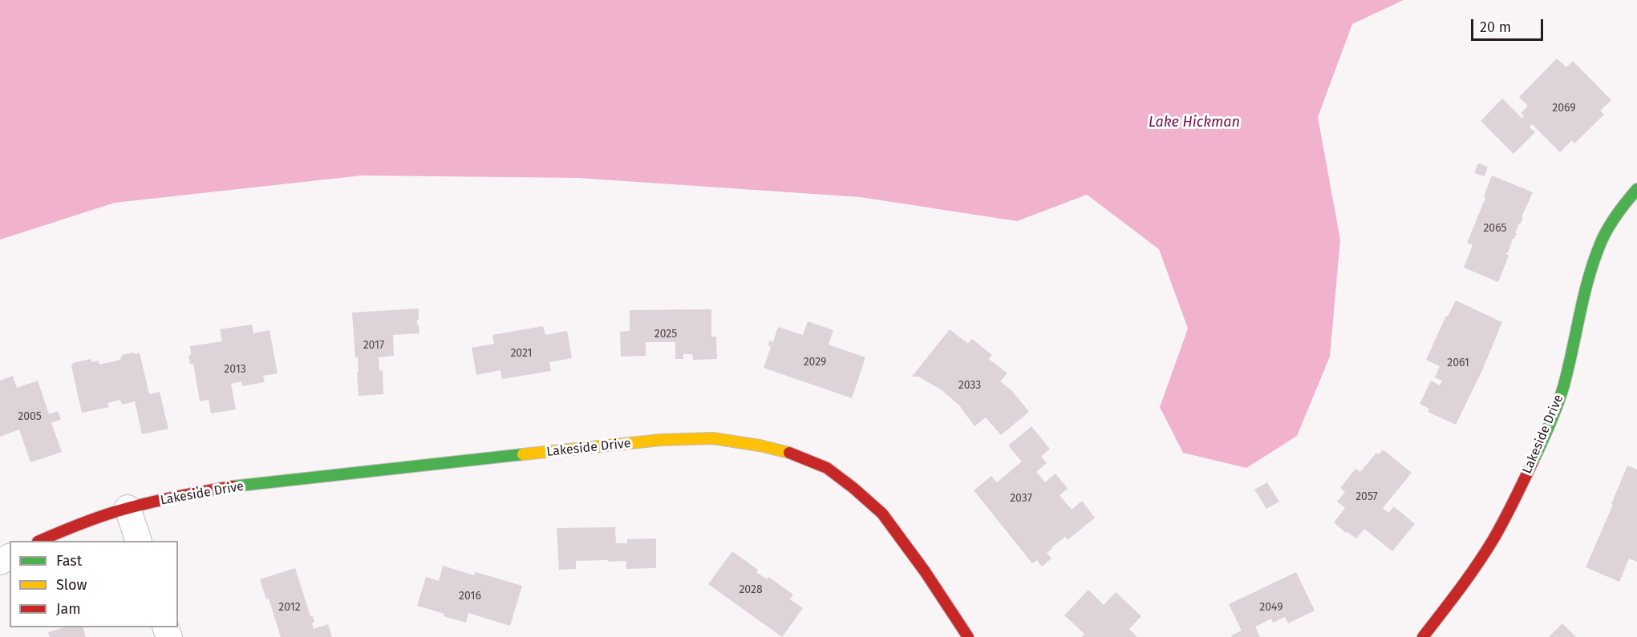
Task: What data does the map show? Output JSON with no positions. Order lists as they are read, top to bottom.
{
  "streets": {
    "street": ["Lakeside Drive"]
  },
  "water": ["Lake Hickman"],
  "house_numbers": [
    "2069",
    "2065",
    "2025",
    "2017",
    "2021",
    "2029",
    "2061",
    "2013",
    "2033",
    "2005",
    "2057",
    "2037",
    "2028",
    "2016",
    "2012",
    "2049"
  ],
  "legend": ["Fast", "Slow", "Jam"],
  "scale_bar": "20 m"
}
